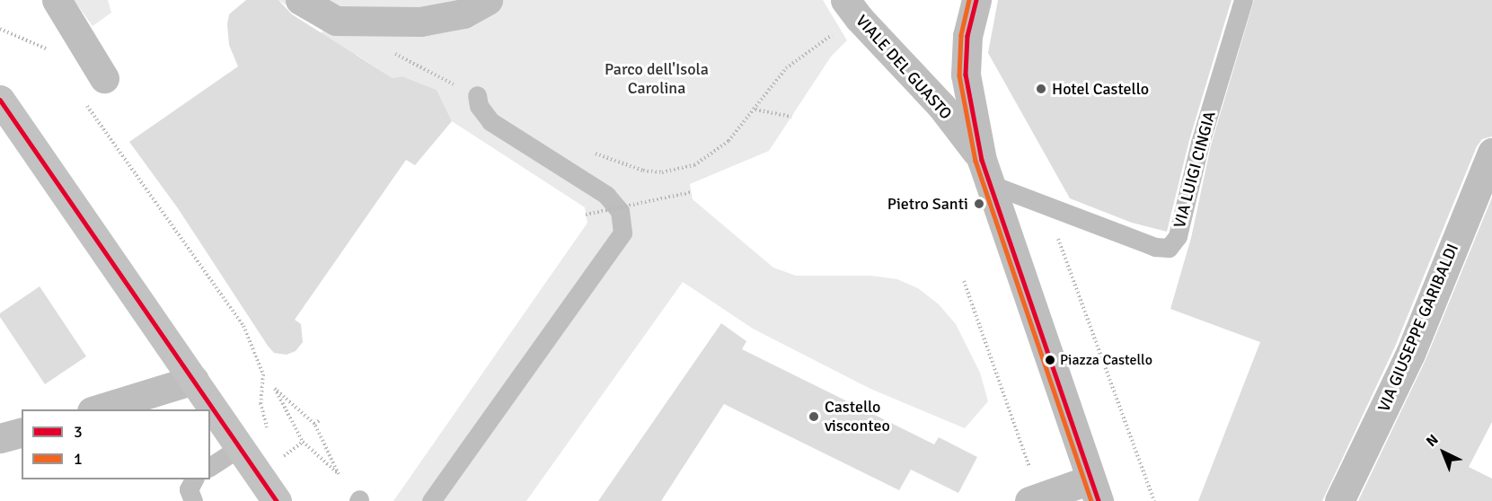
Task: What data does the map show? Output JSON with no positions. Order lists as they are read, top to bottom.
{
  "streets": {
    "street": ["VIALE DEL GUASTO", "VIA GIUSEPPE GARIBALDI"],
    "lane": ["VIA LUIGI CINGIA"]
  },
  "crossings": [
    ["VIALE DEL GUASTO", "VIA LUIGI CINGIA"]
  ],
  "parks": ["Parco dell'Isola Carolina"],
  "places": [
    "Hotel Castello",
    "Pietro Santi",
    "Piazza Castello",
    "Castello visconteo"
  ],
  "lines": ["transit line 3", "transit line 1"],
  "legend": ["3", "1"],
  "north": "top left"
}
